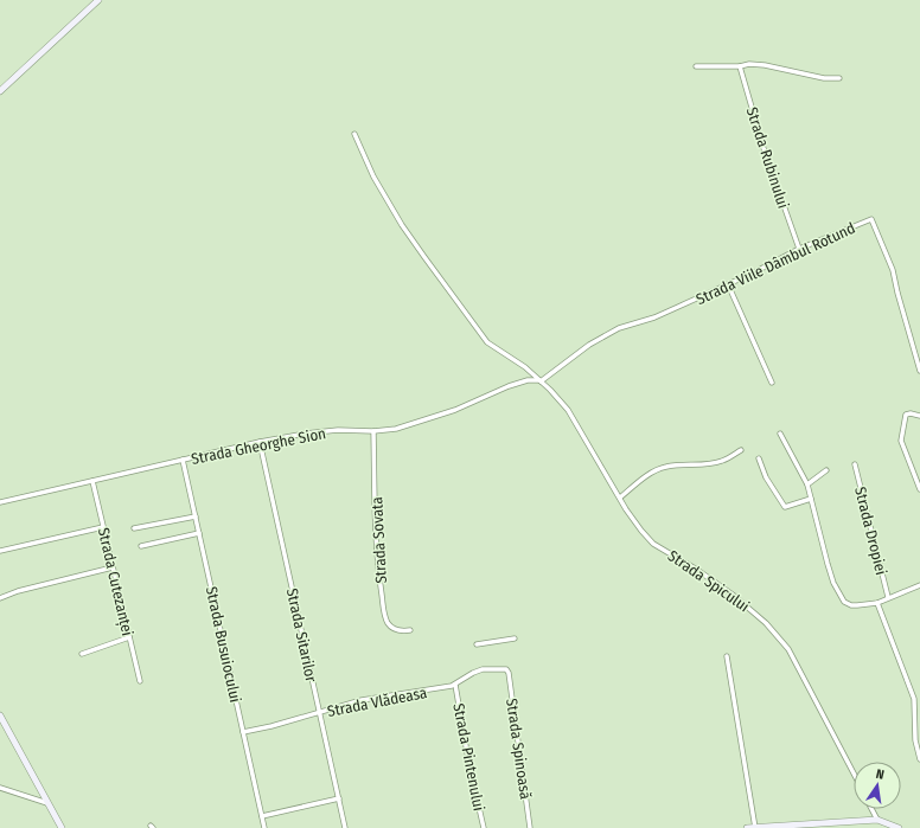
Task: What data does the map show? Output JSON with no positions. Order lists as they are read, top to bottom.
{
  "streets": {
    "street": [
      "Strada Rubinului",
      "Strada Viile Dâmbul Rotund",
      "Strada Gheorghe Sion",
      "Strada Dropiei",
      "Strada Sovata",
      "Strada Spicului",
      "Strada Cutezanței",
      "Strada Sitarilor",
      "Strada Busuiocului",
      "Strada Vlădeasa",
      "Strada Spinoasă",
      "Strada Pintenului"
    ]
  },
  "crossings": [
    ["Strada Rubinului", "Strada Viile Dâmbul Rotund"],
    ["Strada Viile Dâmbul Rotund", "Strada Gheorghe Sion"],
    ["Strada Viile Dâmbul Rotund", "Strada Spicului"],
    ["Strada Gheorghe Sion", "Strada Sovata"],
    ["Strada Gheorghe Sion", "Strada Spicului"],
    ["Strada Gheorghe Sion", "Strada Cutezanței"],
    ["Strada Gheorghe Sion", "Strada Sitarilor"],
    ["Strada Gheorghe Sion", "Strada Busuiocului"],
    ["Strada Sitarilor", "Strada Vlădeasa"],
    ["Strada Busuiocului", "Strada Vlădeasa"],
    ["Strada Vlădeasa", "Strada Spinoasă"],
    ["Strada Vlădeasa", "Strada Pintenului"]
  ],
  "north": "top"
}
